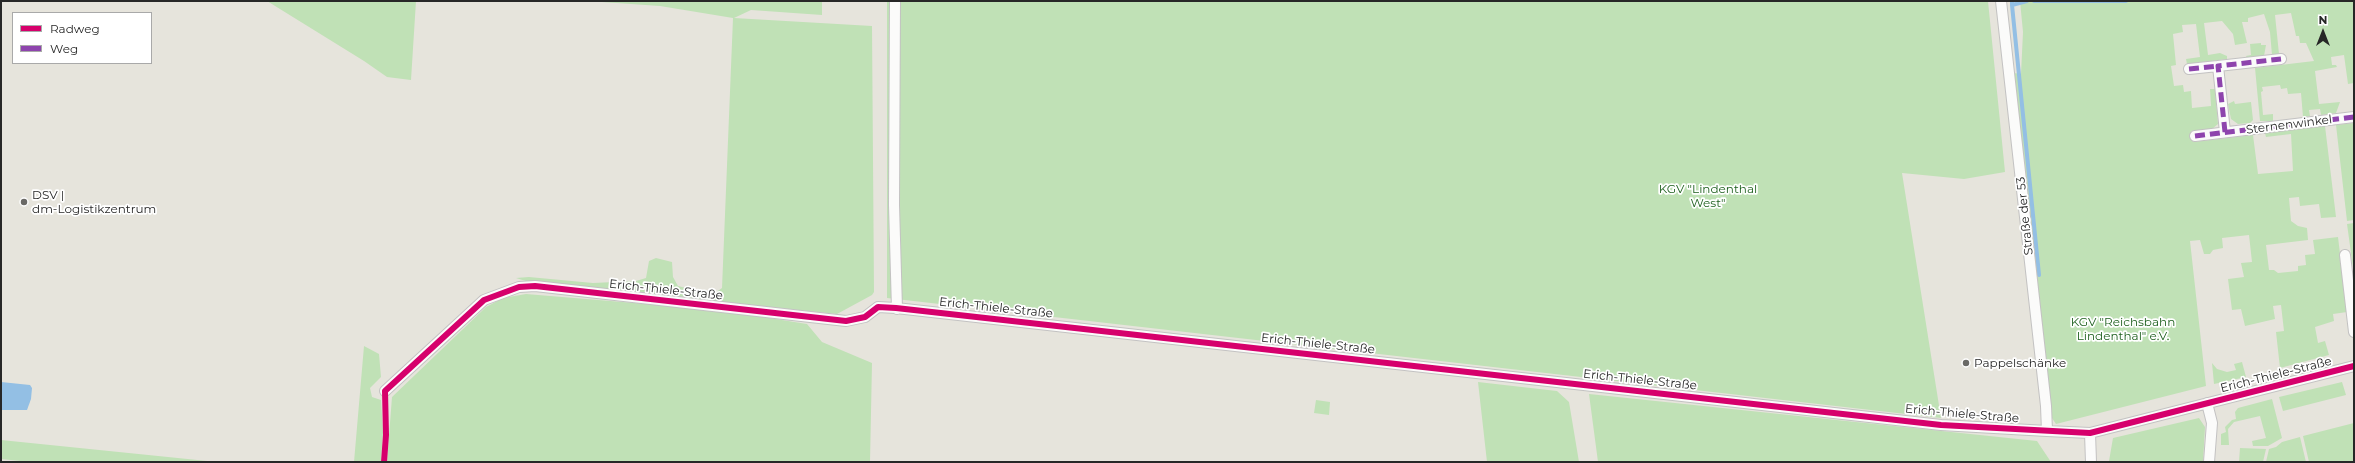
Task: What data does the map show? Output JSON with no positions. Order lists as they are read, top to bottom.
{
  "streets": {
    "street": ["Sternenwinkel", "Straße der 53", "Erich-Thiele-Straße"]
  },
  "crossings": [
    ["Straße der 53", "Erich-Thiele-Straße"]
  ],
  "parks": ["KGV \"Lindenthal West\"", "KGV \"Reichsbahn Lindenthal\" e.V."],
  "places": ["DSV | dm-Logistikzentrum", "Pappelschänke"],
  "legend": ["Radweg", "Weg"],
  "north": "top"
}
